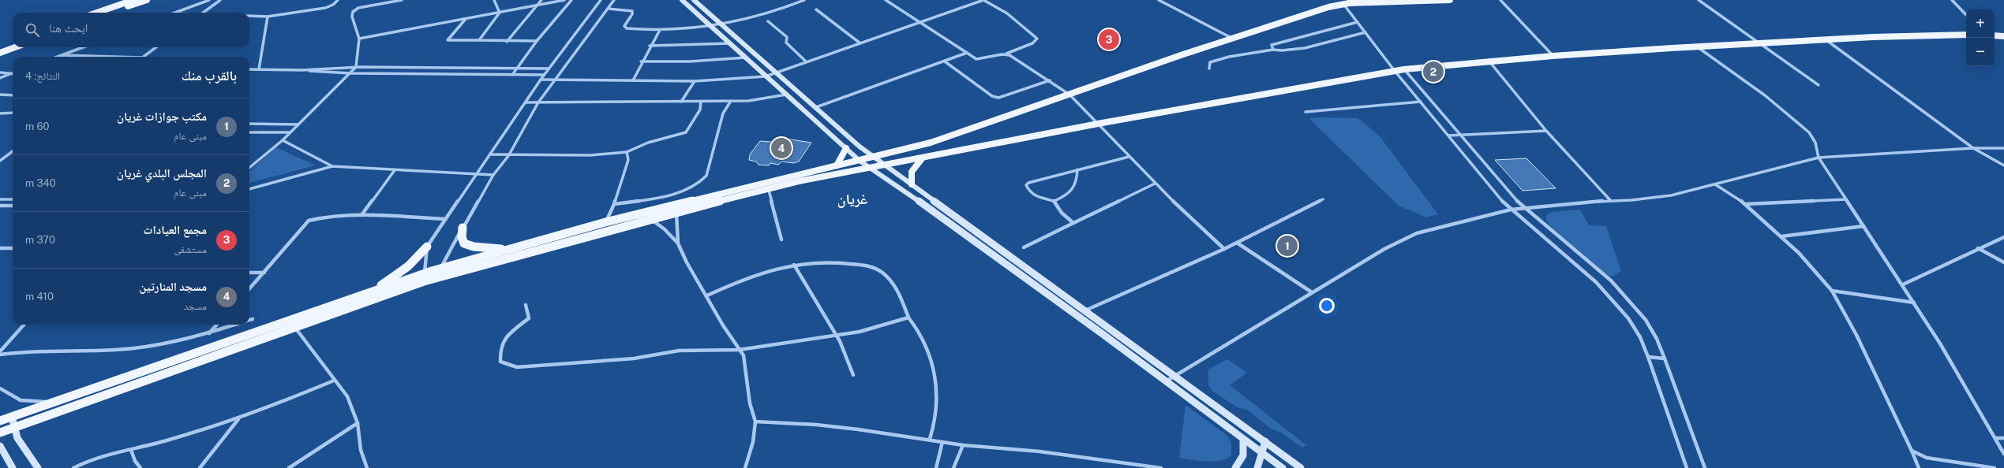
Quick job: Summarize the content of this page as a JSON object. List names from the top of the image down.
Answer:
{
  "districts": ["غريان"],
  "page": {
    "map_buttons": ["+", "−"],
    "search": "ابحث هنا",
    "pins": [
      "3",
      "2",
      "4",
      "1"
    ],
    "heading": ["بالقرب منك", "النتائج: 4"],
    "list": [
      {
        "mark": "1",
        "name": "مكتب جوازات غريان",
        "note": "مبنى عام",
        "value": "60 m"
      },
      {
        "mark": "2",
        "name": "المجلس البلدي غريان",
        "note": "مبنى عام",
        "value": "340 m"
      },
      {
        "mark": "3",
        "name": "مجمع العيادات",
        "note": "مستشفى",
        "value": "370 m"
      },
      {
        "mark": "4",
        "name": "مسجد المنارتين",
        "note": "مسجد",
        "value": "410 m"
      }
    ]
  }
}
